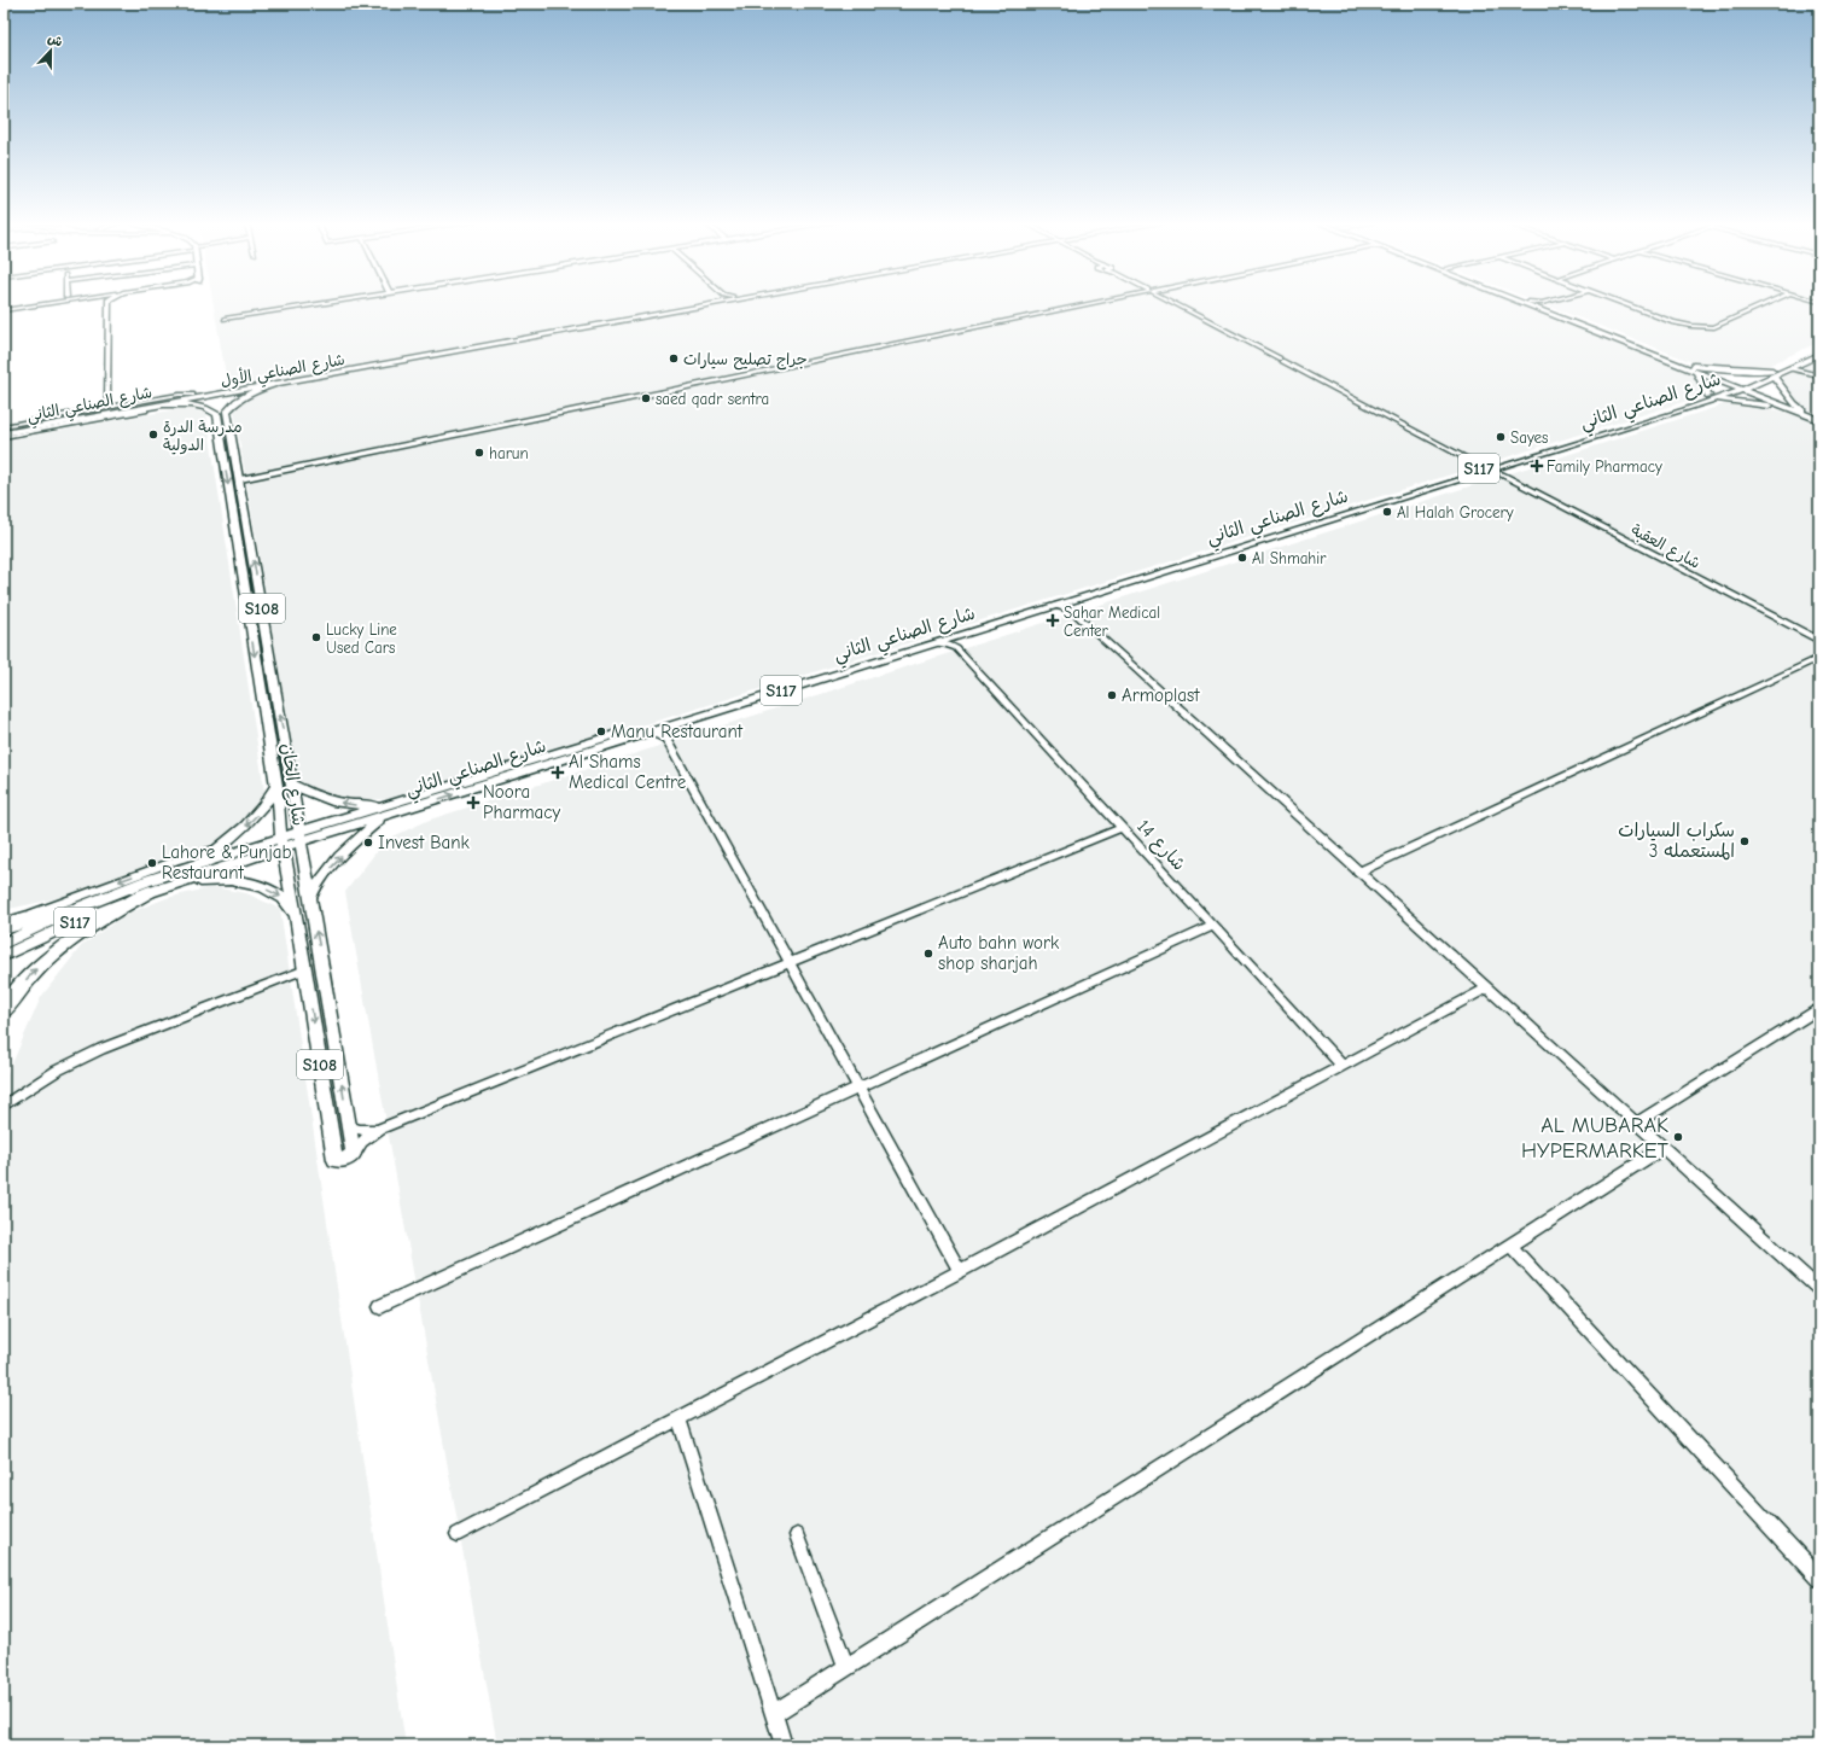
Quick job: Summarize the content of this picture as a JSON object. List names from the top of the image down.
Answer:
{
  "streets": {
    "main road": [
      "شارع الصناعي الأول",
      "شارع الصناعي الثاني",
      "S117",
      "S108",
      "شارع الخان"
    ],
    "street": ["شارع العقبة", "شارع 14"]
  },
  "crossings": [
    ["شارع الصناعي الأول", "شارع الصناعي الثاني"],
    ["شارع الصناعي الثاني", "شارع العقبة"],
    ["شارع الصناعي الثاني", "شارع الخان"],
    ["شارع الصناعي الثاني", "شارع 14"]
  ],
  "places": {
    "other": [
      "جراج تصليح سيارات",
      "saed qadr sentra",
      "مدرسة الدرة الدولية",
      "Sayes",
      "harun",
      "Al Halah Grocery",
      "Al Shmahir",
      "Lucky Line Used Cars",
      "Armoplast",
      "Manu Restaurant",
      "سكراب السيارات المستعمله 3",
      "Invest Bank",
      "Lahore & Punjab Restaurant",
      "Auto bahn work shop sharjah",
      "AL MUBARAK HYPERMARKET"
    ],
    "health": [
      "Family Pharmacy",
      "Sahar Medical Center",
      "Al Shams Medical Centre",
      "Noora Pharmacy"
    ]
  },
  "north": "top"
}
